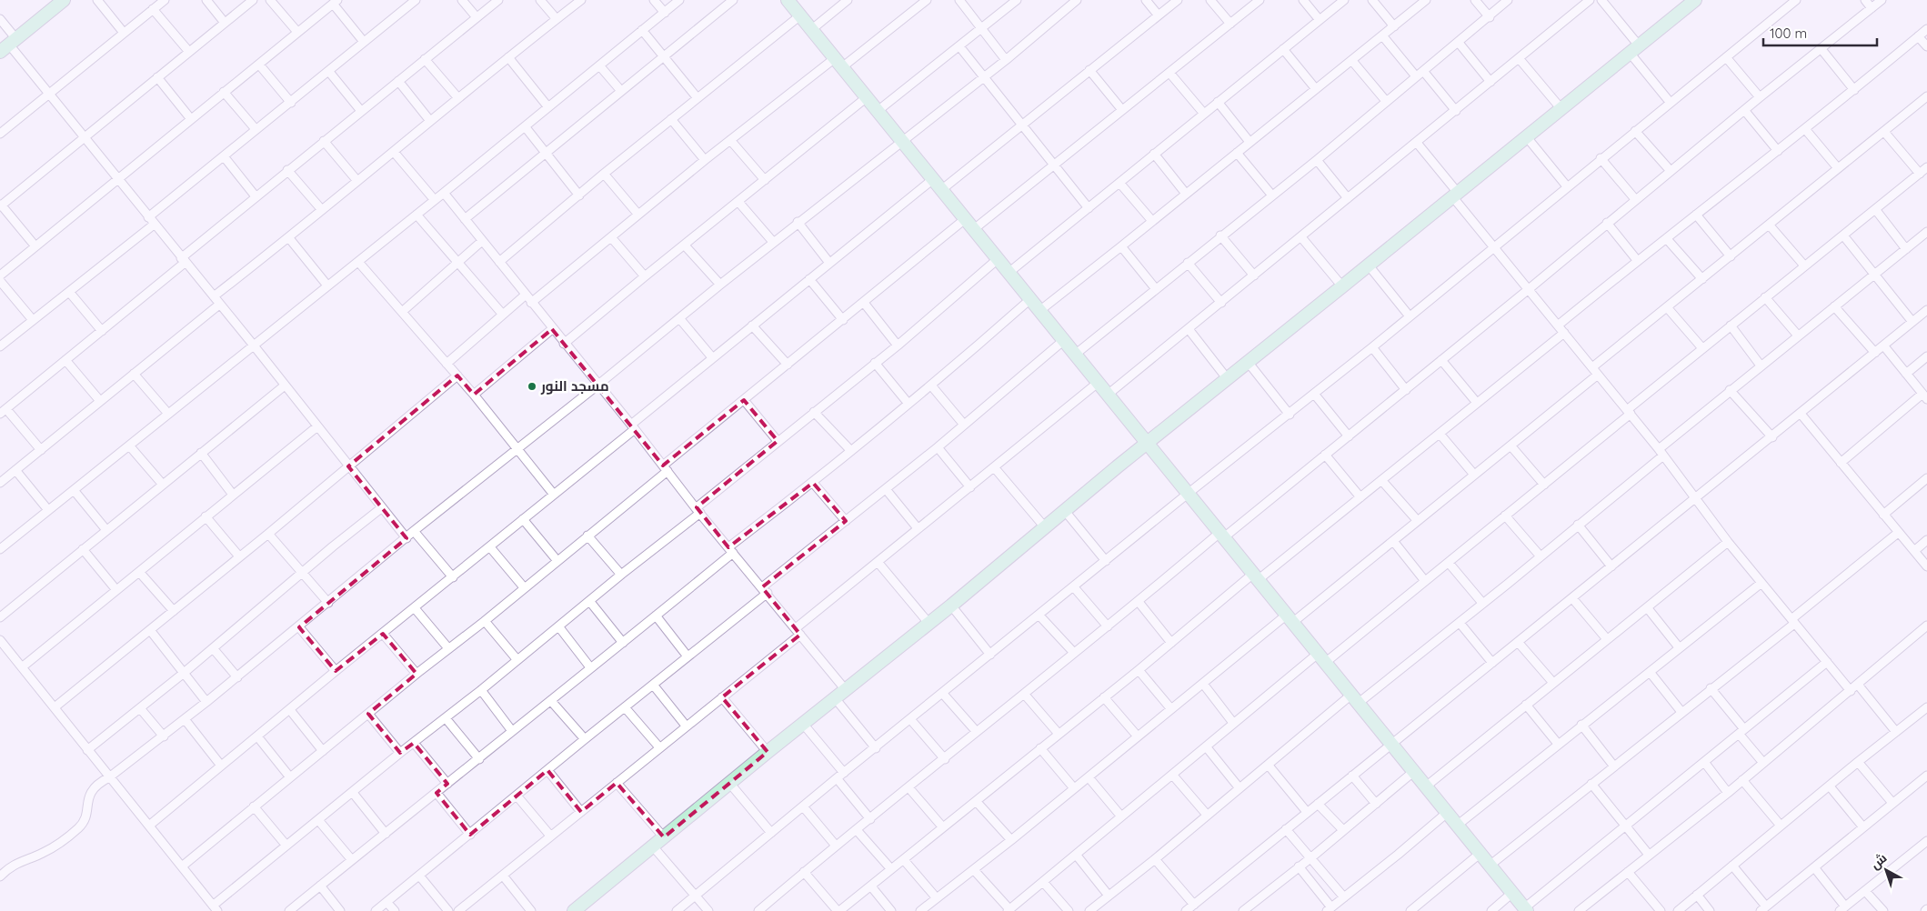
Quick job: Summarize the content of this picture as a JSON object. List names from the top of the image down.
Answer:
{
  "places": ["مسجد النور"],
  "scale_bar": "100 m",
  "north": "top left"
}
